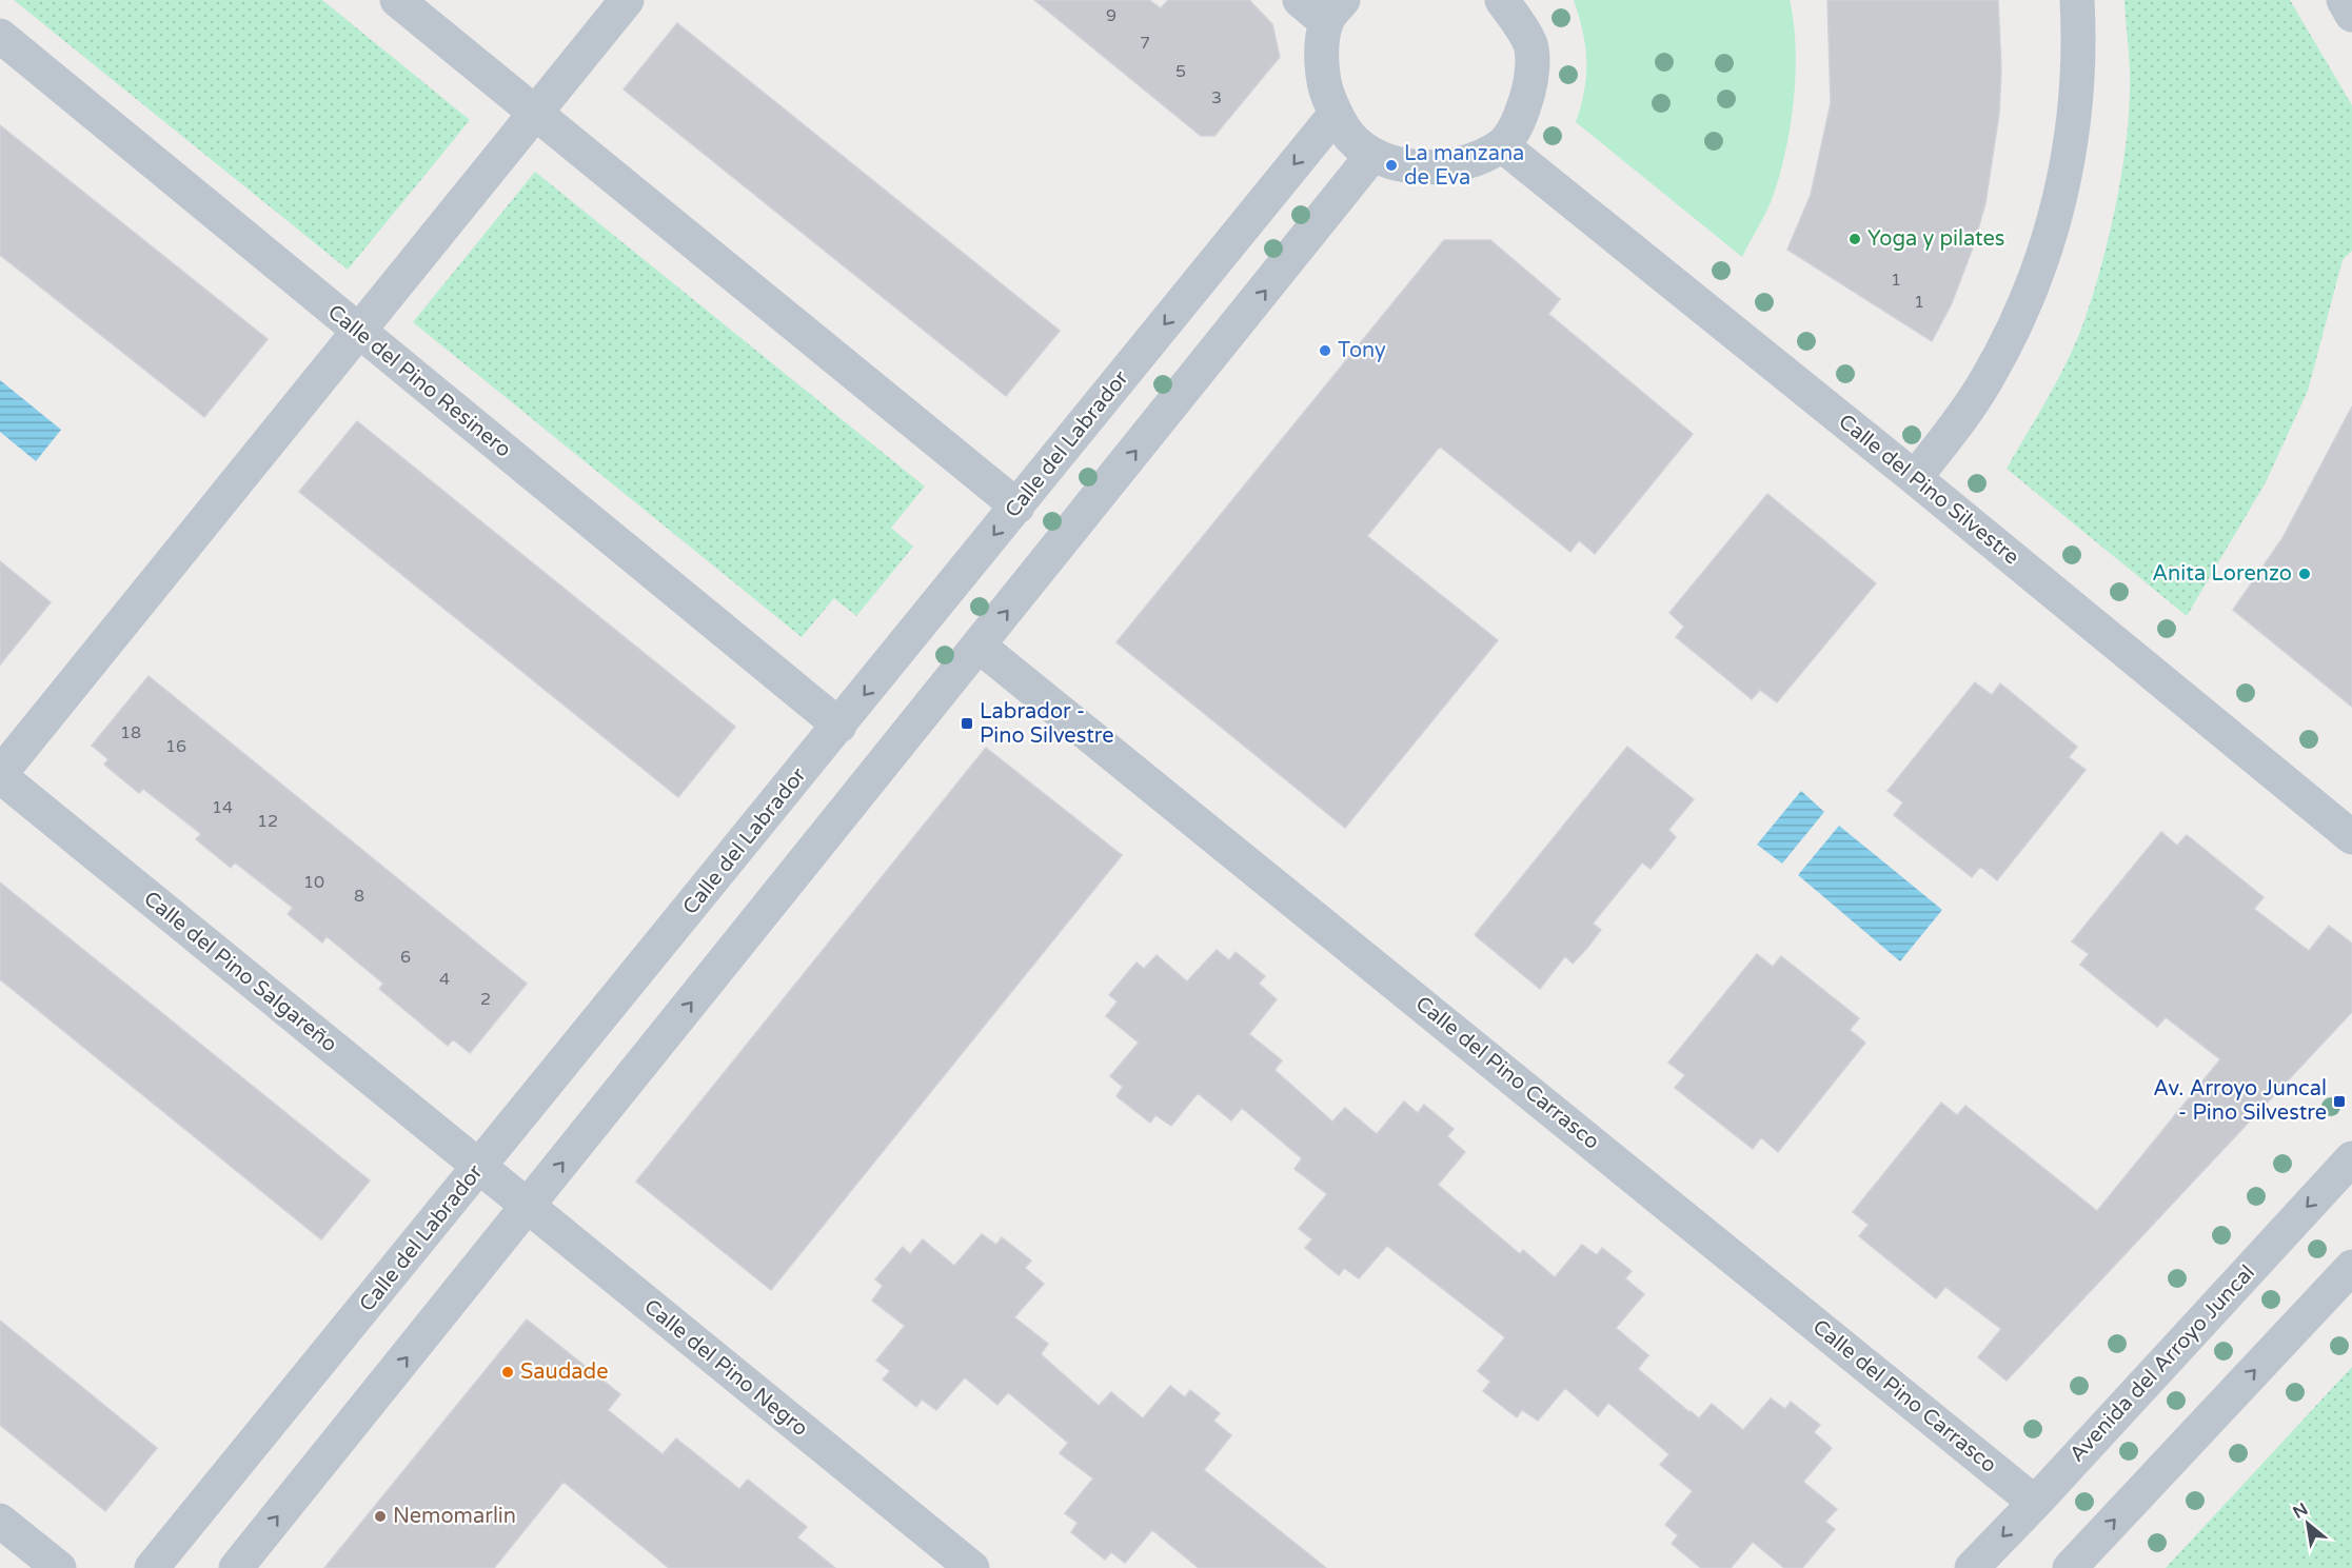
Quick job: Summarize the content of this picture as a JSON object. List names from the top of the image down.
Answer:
{
  "streets": {
    "street": [
      "Calle del Pino Resinero",
      "Calle del Labrador",
      "Calle del Pino Silvestre",
      "Calle del Pino Salgareño",
      "Calle del Pino Carrasco",
      "Avenida del Arroyo Juncal",
      "Calle del Pino Negro"
    ]
  },
  "crossings": [
    ["Calle del Pino Resinero", "Calle del Labrador"],
    ["Calle del Labrador", "Calle del Pino Salgareño"],
    ["Calle del Labrador", "Calle del Pino Negro"],
    ["Calle del Pino Salgareño", "Calle del Pino Negro"],
    ["Calle del Pino Carrasco", "Avenida del Arroyo Juncal"]
  ],
  "places": {
    "other": [
      "La manzana de Eva",
      "Yoga y pilates",
      "Tony",
      "Anita Lorenzo",
      "Saudade",
      "Nemomarlin"
    ],
    "transit": ["Labrador - Pino Silvestre", "Av. Arroyo Juncal - Pino Silvestre"]
  },
  "house_numbers": [
    "9",
    "7",
    "5",
    "3",
    "1",
    "1",
    "18",
    "16",
    "14",
    "12",
    "10",
    "8",
    "6",
    "4",
    "2"
  ],
  "north": "top left"
}
